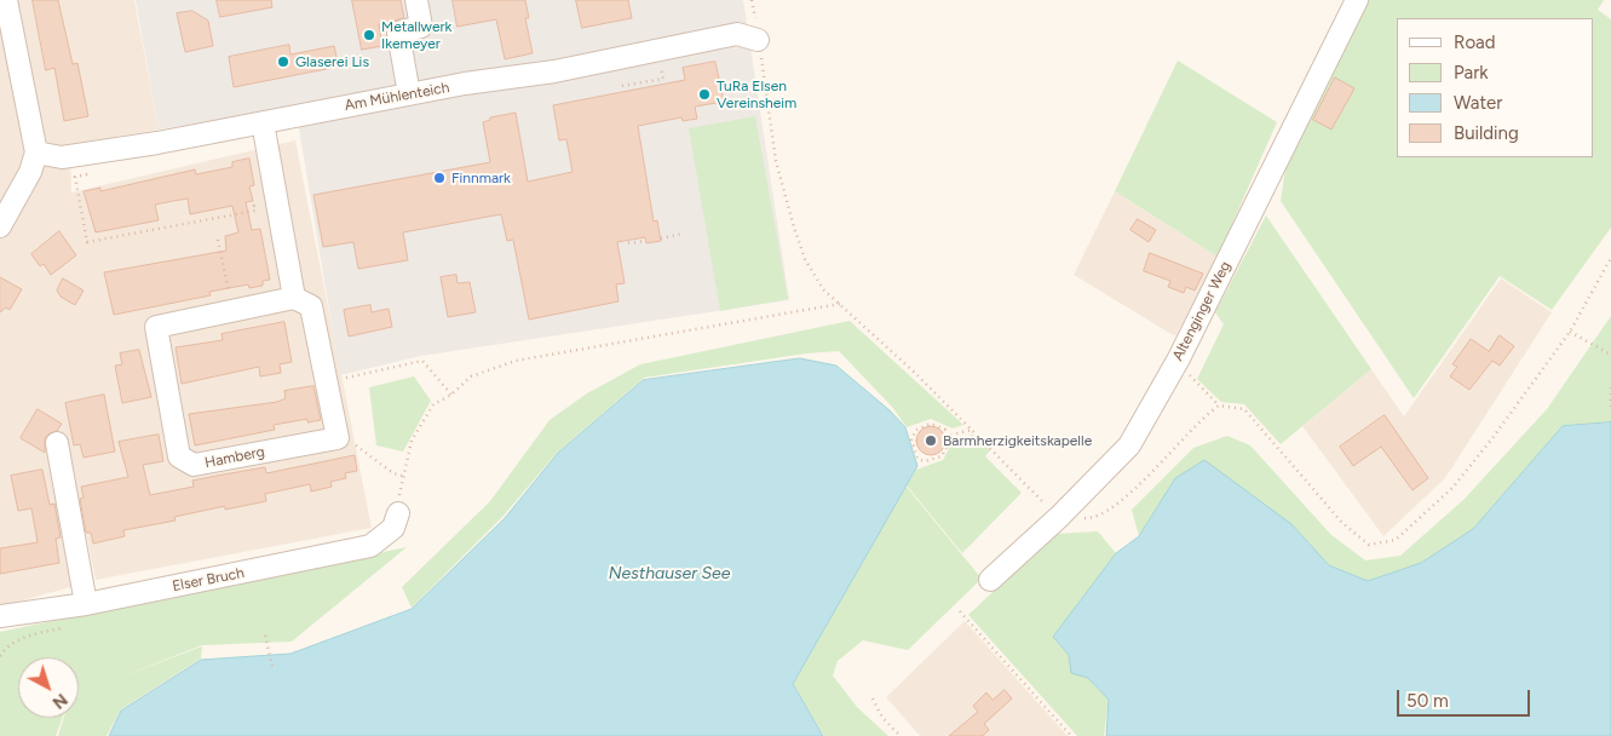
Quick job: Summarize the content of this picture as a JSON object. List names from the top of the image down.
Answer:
{
  "streets": {
    "street": [
      "Am Mühlenteich",
      "Altenginger Weg",
      "Hamberg",
      "Elser Bruch"
    ]
  },
  "water": ["Nesthauser See"],
  "places": [
    "Metallwerk Ikemeyer",
    "Glaserei Lis",
    "TuRa Elsen Vereinsheim",
    "Finnmark",
    "Barmherzigkeitskapelle"
  ],
  "legend": [
    "Road",
    "Park",
    "Water",
    "Building"
  ],
  "scale_bar": "50 m",
  "north": "bottom right"
}
